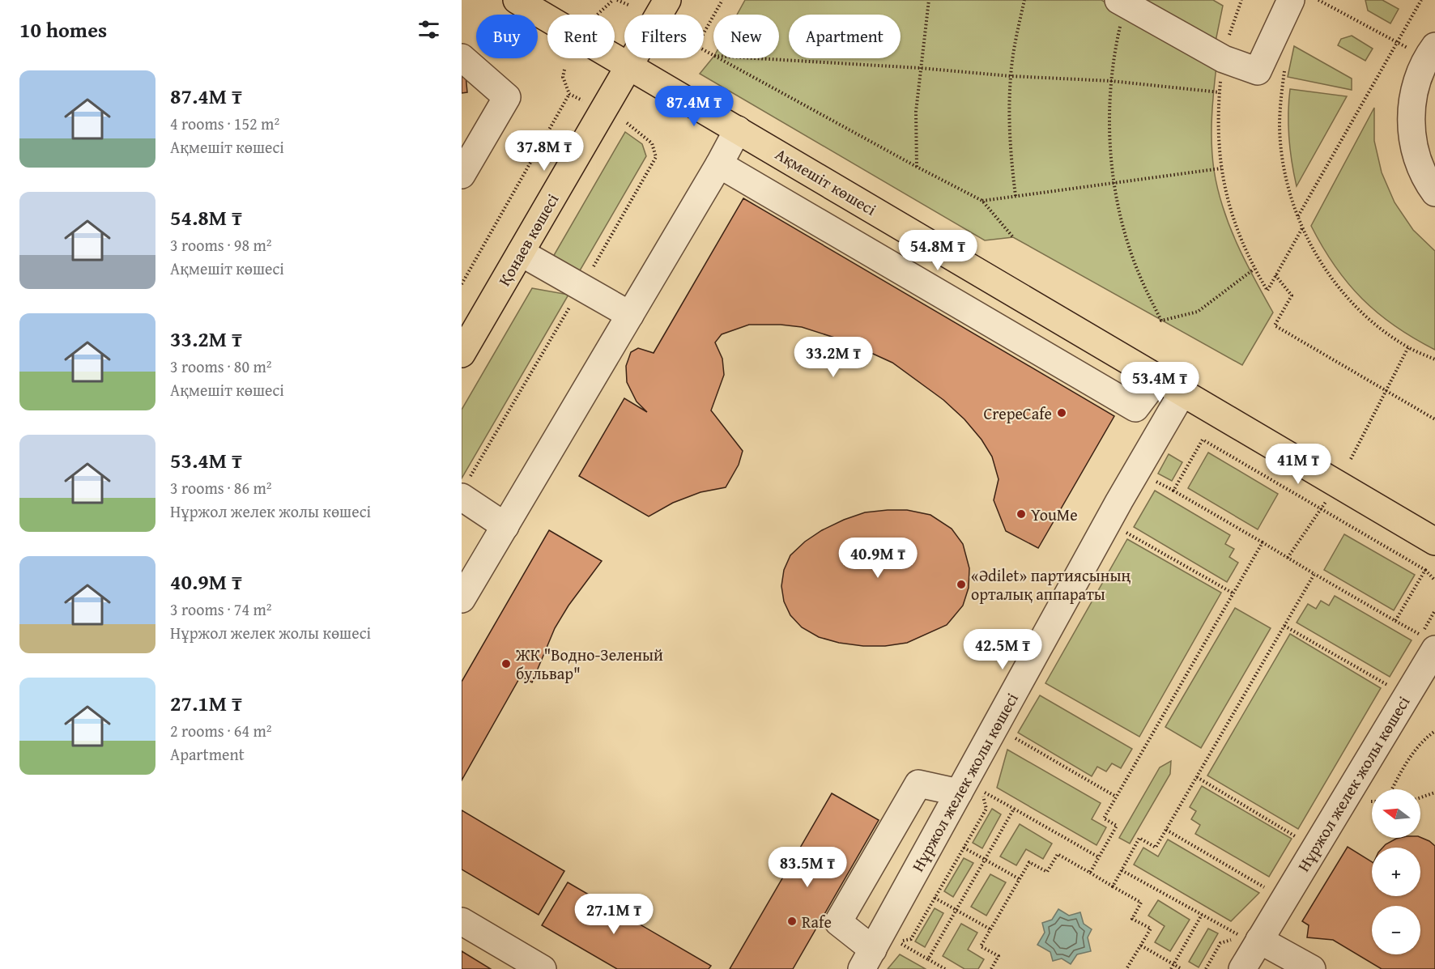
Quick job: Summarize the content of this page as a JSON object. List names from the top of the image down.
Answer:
{
  "streets": {
    "main road": ["Ақмешіт көшесі", "Қонаев көшесі"],
    "street": ["Нұржол желек жолы көшесі"]
  },
  "crossings": [
    ["Ақмешіт көшесі", "Қонаев көшесі"],
    ["Ақмешіт көшесі", "Нұржол желек жолы көшесі"]
  ],
  "places": [
    "CrepeCafe",
    "YouMe",
    "«Әdilet» партиясының орталық аппараты",
    "ЖК \"Водно-Зеленый бульвар\"",
    "Rafe"
  ],
  "north": "left",
  "page": {
    "heading": "10 homes",
    "chip": [
      "Buy",
      "Rent",
      "Filters",
      "New",
      "Apartment"
    ],
    "list": [
      {
        "name": "87.4M ₸",
        "note": "4 rooms · 152 m² · Ақмешіт көшесі"
      },
      {
        "name": "54.8M ₸",
        "note": "3 rooms · 98 m² · Ақмешіт көшесі"
      },
      {
        "name": "33.2M ₸",
        "note": "3 rooms · 80 m² · Ақмешіт көшесі"
      },
      {
        "name": "53.4M ₸",
        "note": "3 rooms · 86 m² · Нұржол желек жолы көшесі"
      },
      {
        "name": "40.9M ₸",
        "note": "3 rooms · 74 m² · Нұржол желек жолы көшесі"
      },
      {
        "name": "27.1M ₸",
        "note": "2 rooms · 64 m² · Apartment"
      }
    ],
    "price": [
      "87.4M ₸",
      "37.8M ₸",
      "54.8M ₸",
      "33.2M ₸",
      "53.4M ₸",
      "41M ₸",
      "40.9M ₸",
      "42.5M ₸",
      "83.5M ₸",
      "27.1M ₸"
    ],
    "map_buttons": ["+", "−"]
  }
}
